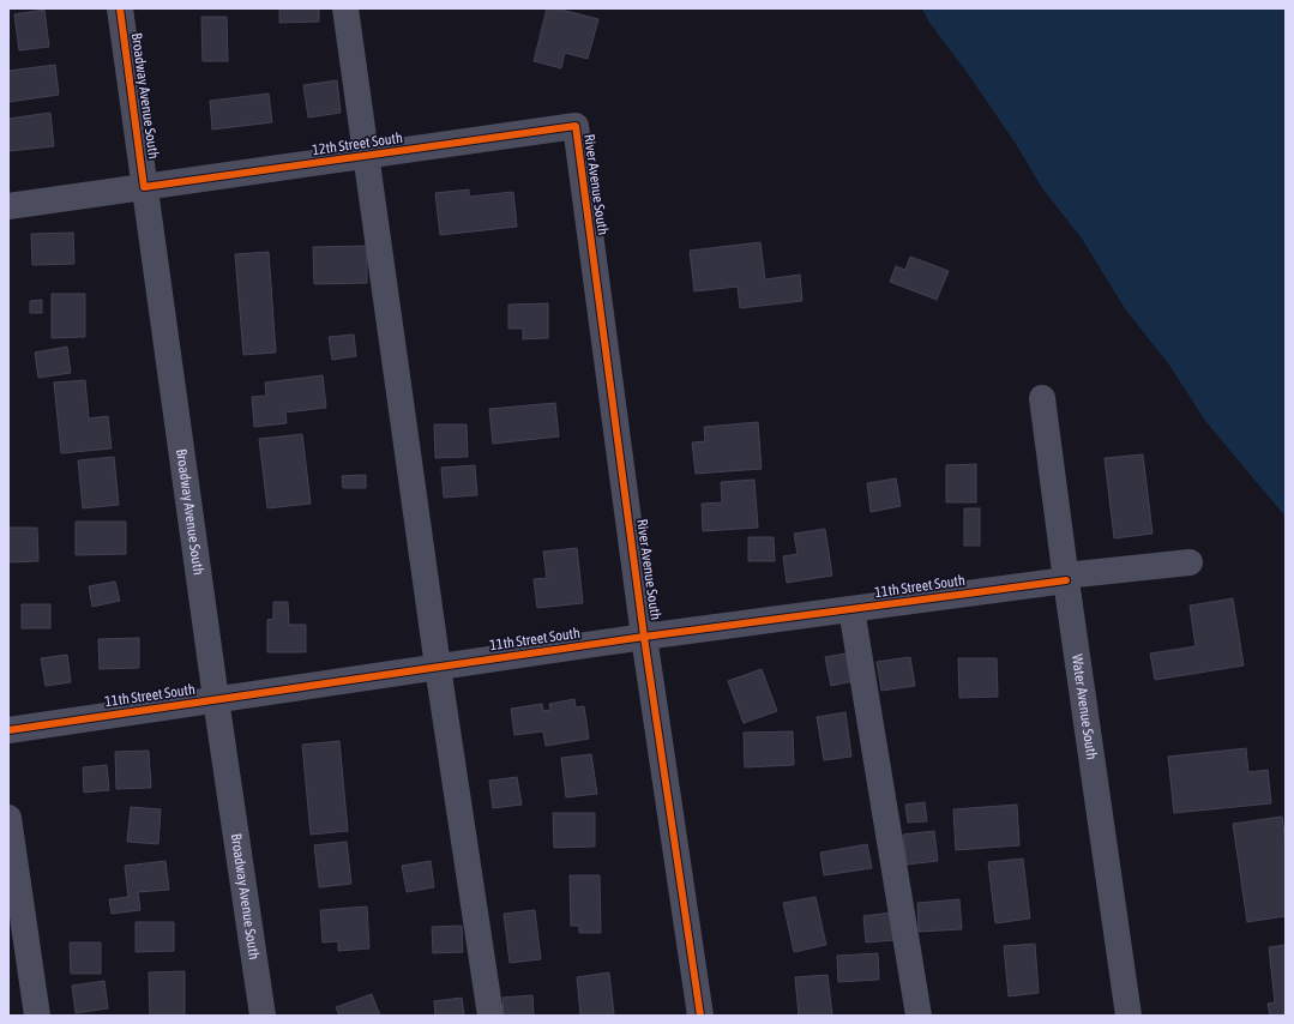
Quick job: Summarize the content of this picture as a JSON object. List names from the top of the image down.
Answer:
{
  "streets": {
    "street": [
      "Broadway Avenue South",
      "12th Street South",
      "River Avenue South",
      "11th Street South",
      "Water Avenue South"
    ]
  },
  "crossings": [
    ["Broadway Avenue South", "12th Street South"],
    ["Broadway Avenue South", "11th Street South"],
    ["12th Street South", "River Avenue South"],
    ["River Avenue South", "11th Street South"],
    ["11th Street South", "Water Avenue South"]
  ]
}
